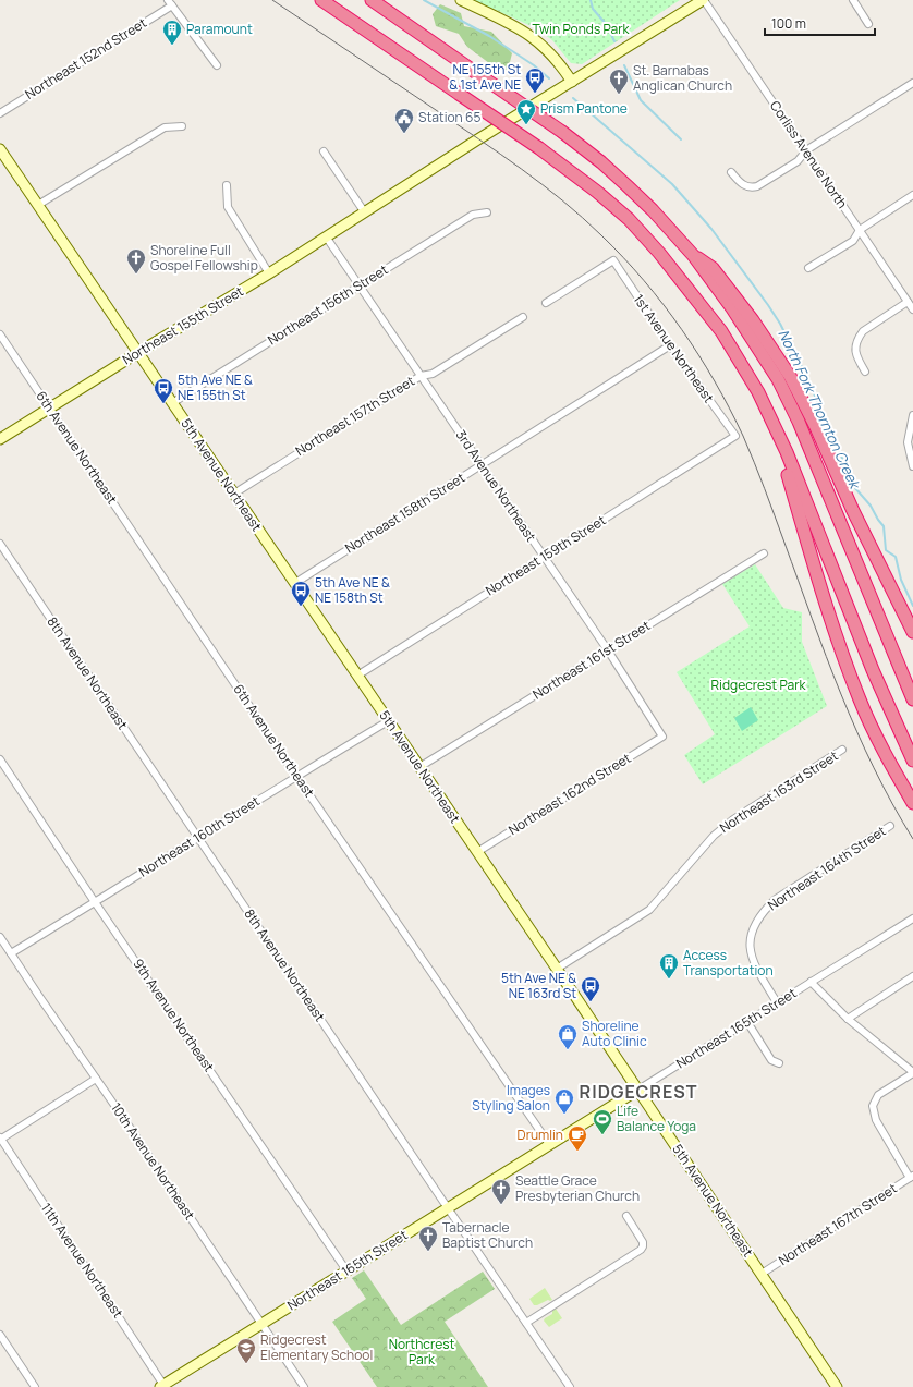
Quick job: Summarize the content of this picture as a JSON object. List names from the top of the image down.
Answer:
{
  "streets": {
    "street": [
      "Northeast 152nd Street",
      "Corliss Avenue North",
      "Northeast 156th Street",
      "Northeast 155th Street",
      "1st Avenue Northeast",
      "Northeast 157th Street",
      "6th Avenue Northeast",
      "5th Avenue Northeast",
      "3rd Avenue Northeast",
      "Northeast 158th Street",
      "Northeast 159th Street",
      "Northeast 161st Street",
      "8th Avenue Northeast",
      "Northeast 163rd Street",
      "Northeast 162nd Street",
      "Northeast 160th Street",
      "Northeast 164th Street",
      "9th Avenue Northeast",
      "Northeast 165th Street",
      "10th Avenue Northeast",
      "Northeast 167th Street",
      "11th Avenue Northeast"
    ]
  },
  "crossings": [
    ["Corliss Avenue North", "Northeast 155th Street"],
    ["Northeast 156th Street", "5th Avenue Northeast"],
    ["Northeast 156th Street", "3rd Avenue Northeast"],
    ["Northeast 155th Street", "6th Avenue Northeast"],
    ["Northeast 155th Street", "5th Avenue Northeast"],
    ["Northeast 155th Street", "3rd Avenue Northeast"],
    ["1st Avenue Northeast", "Northeast 158th Street"],
    ["1st Avenue Northeast", "Northeast 159th Street"],
    ["Northeast 157th Street", "5th Avenue Northeast"],
    ["Northeast 157th Street", "3rd Avenue Northeast"],
    ["6th Avenue Northeast", "Northeast 160th Street"],
    ["6th Avenue Northeast", "Northeast 165th Street"],
    ["5th Avenue Northeast", "Northeast 158th Street"],
    ["5th Avenue Northeast", "Northeast 159th Street"],
    ["5th Avenue Northeast", "Northeast 161st Street"],
    ["5th Avenue Northeast", "Northeast 163rd Street"],
    ["5th Avenue Northeast", "Northeast 162nd Street"],
    ["5th Avenue Northeast", "Northeast 160th Street"],
    ["5th Avenue Northeast", "Northeast 165th Street"],
    ["5th Avenue Northeast", "Northeast 167th Street"],
    ["3rd Avenue Northeast", "Northeast 158th Street"],
    ["3rd Avenue Northeast", "Northeast 159th Street"],
    ["3rd Avenue Northeast", "Northeast 161st Street"],
    ["3rd Avenue Northeast", "Northeast 162nd Street"],
    ["8th Avenue Northeast", "Northeast 160th Street"],
    ["8th Avenue Northeast", "Northeast 165th Street"],
    ["Northeast 160th Street", "9th Avenue Northeast"],
    ["Northeast 160th Street", "10th Avenue Northeast"],
    ["Northeast 164th Street", "Northeast 165th Street"],
    ["9th Avenue Northeast", "Northeast 165th Street"],
    ["Northeast 165th Street", "10th Avenue Northeast"],
    ["Northeast 165th Street", "11th Avenue Northeast"]
  ],
  "districts": ["RIDGECREST"],
  "water": ["North Fork Thornton Creek"],
  "parks": ["Twin Ponds Park", "Ridgecrest Park", "Northcrest Park"],
  "places": {
    "building": ["Paramount", "Access Transportation"],
    "bus stop": [
      "NE 155th St & 1st Ave NE",
      "5th Ave NE & NE 155th St",
      "5th Ave NE & NE 158th St",
      "5th Ave NE & NE 163rd St"
    ],
    "church": [
      "St. Barnabas Anglican Church",
      "Shoreline Full Gospel Fellowship",
      "Seattle Grace Presbyterian Church",
      "Tabernacle Baptist Church"
    ],
    "place": ["Prism Pantone"],
    "public building": ["Station 65"],
    "shop": ["Shoreline Auto Clinic", "Images Styling Salon"],
    "sports": ["Life Balance Yoga"],
    "cafe": ["Drumlin"],
    "school or university": ["Ridgecrest Elementary School"]
  },
  "scale_bar": "100 m"
}
